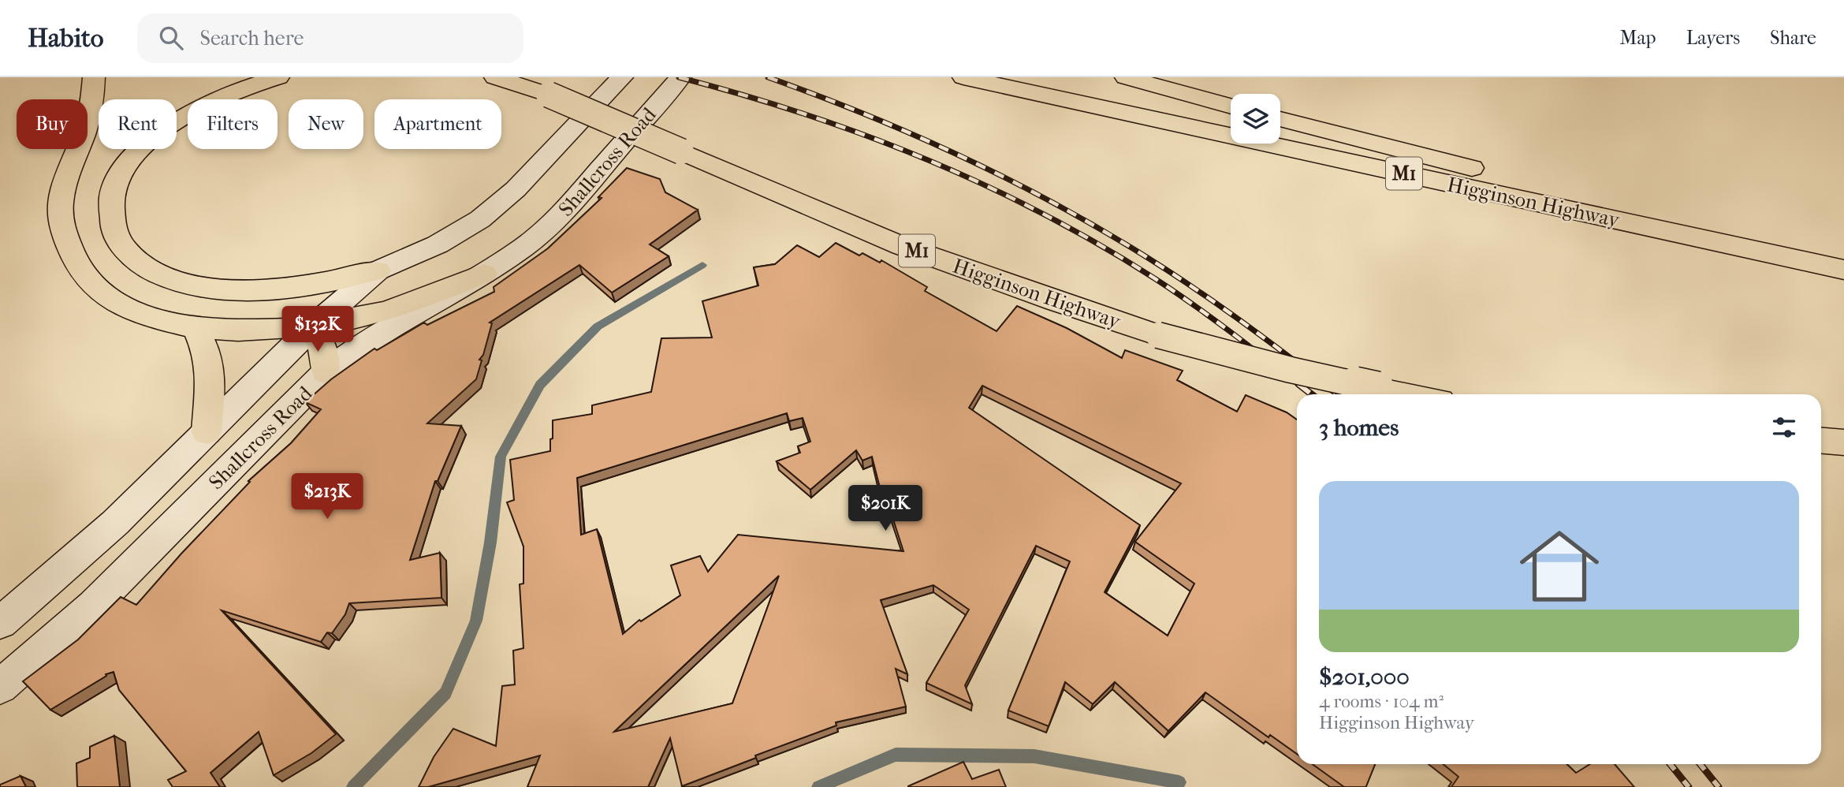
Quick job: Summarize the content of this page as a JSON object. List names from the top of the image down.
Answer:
{
  "streets": {
    "highway": ["M1", "Higginson Highway"],
    "street": ["Shallcross Road"]
  },
  "page": {
    "header": "Habito",
    "search": "Search here",
    "nav": ["Map", "Layers", "Share"],
    "chip": [
      "Buy",
      "Rent",
      "Filters",
      "New",
      "Apartment"
    ],
    "price": ["$132K", "$213K", "$201K"],
    "heading": "3 homes",
    "list": [
      {
        "name": "$201,000",
        "note": "4 rooms · 104 m² · Higginson Highway"
      }
    ]
  }
}
